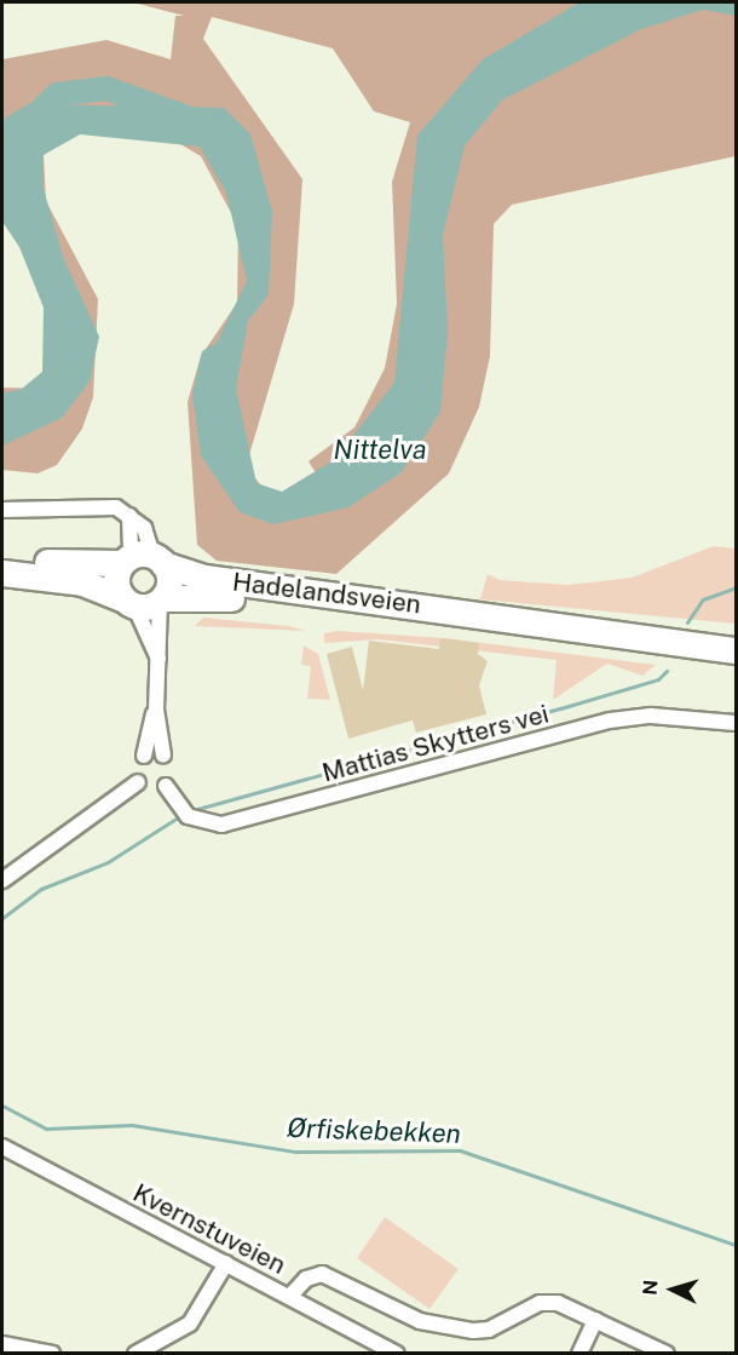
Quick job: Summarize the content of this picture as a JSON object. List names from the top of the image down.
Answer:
{
  "streets": {
    "highway": ["Hadelandsveien"],
    "street": ["Mattias Skytters vei", "Kvernstuveien"]
  },
  "water": ["Nittelva", "Ørfiskebekken"],
  "north": "left"
}
